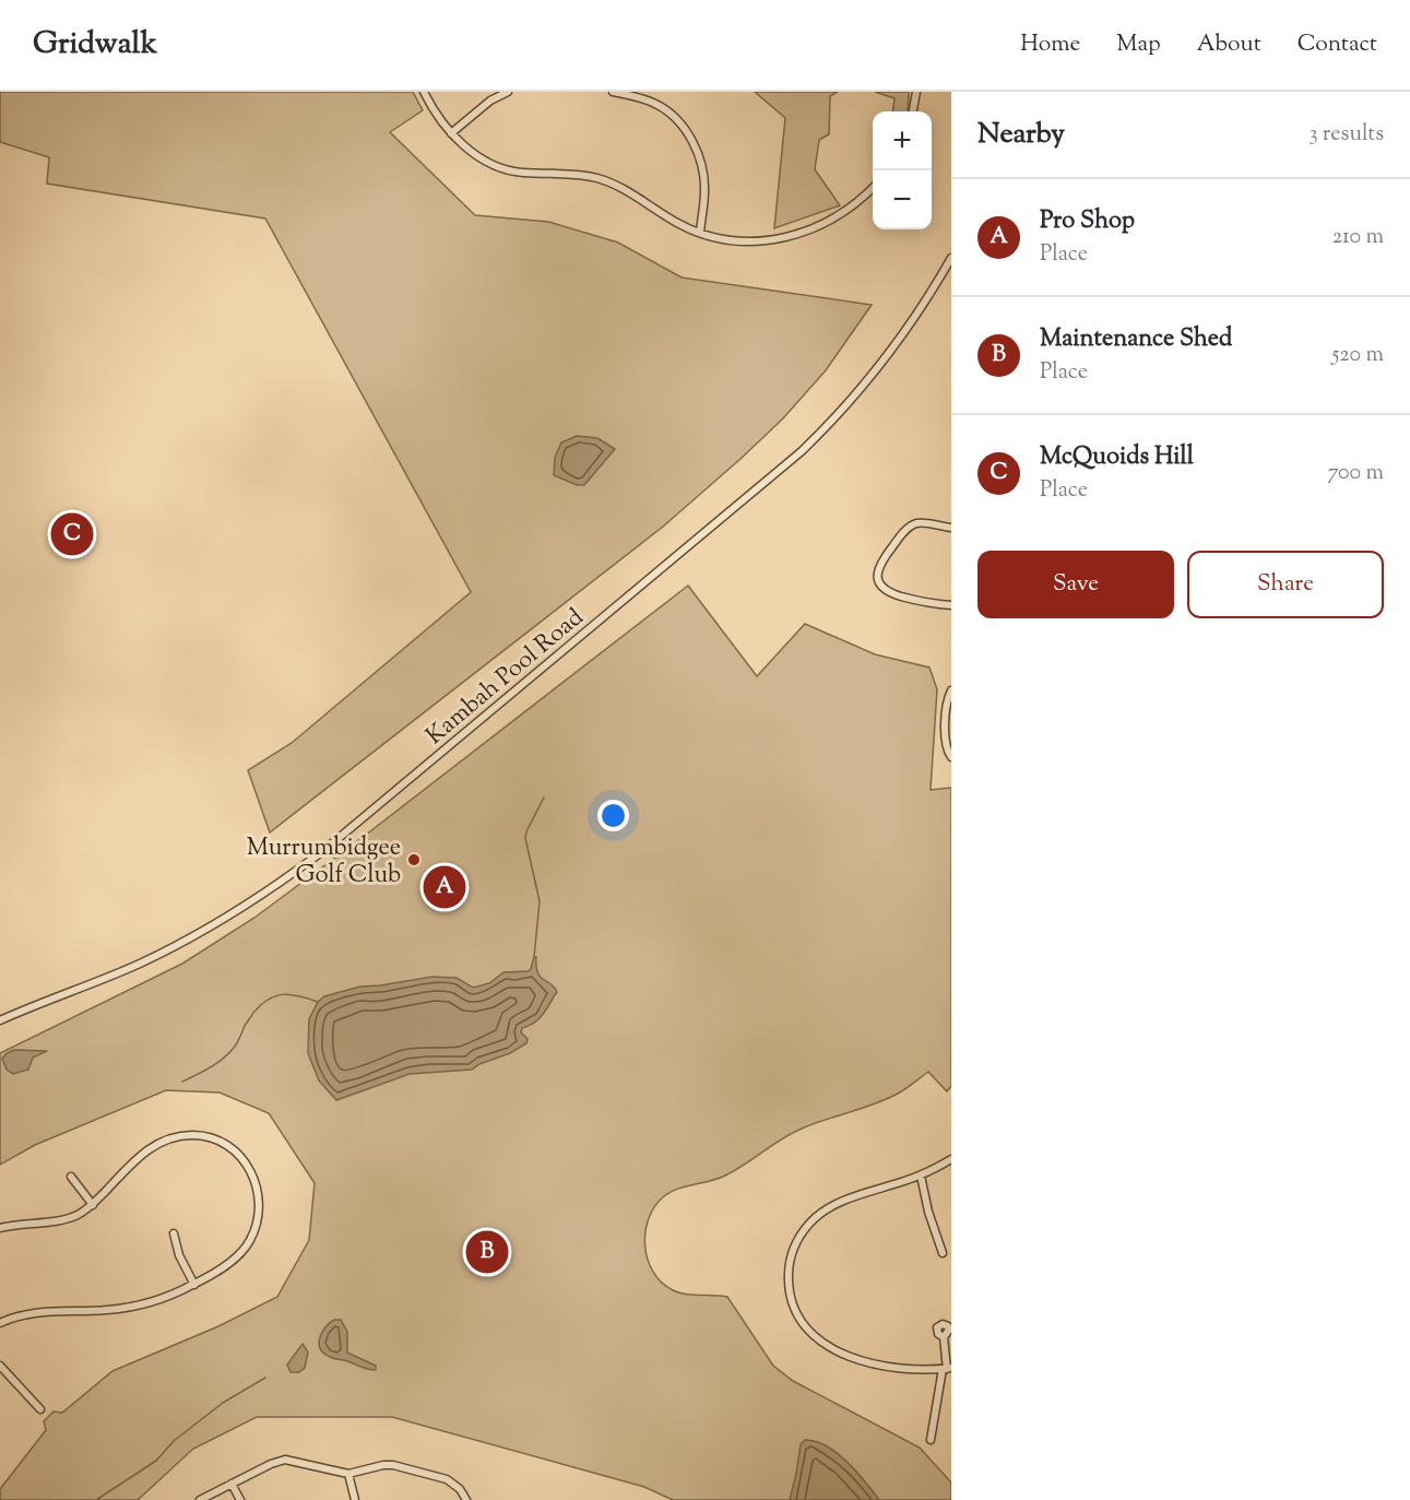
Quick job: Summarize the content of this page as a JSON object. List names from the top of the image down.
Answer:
{
  "streets": {
    "street": ["Kambah Pool Road"]
  },
  "places": ["Murrumbidgee Golf Club"],
  "page": {
    "header": "Gridwalk",
    "nav": [
      "Home",
      "Map",
      "About",
      "Contact"
    ],
    "heading": ["Nearby", "3 results"],
    "map_buttons": ["+", "−"],
    "list": [
      {
        "mark": "A",
        "name": "Pro Shop",
        "note": "Place",
        "value": "210 m"
      },
      {
        "mark": "B",
        "name": "Maintenance Shed",
        "note": "Place",
        "value": "520 m"
      },
      {
        "mark": "C",
        "name": "McQuoids Hill",
        "note": "Place",
        "value": "700 m"
      }
    ],
    "pins": ["C", "A", "B"],
    "buttons": ["Save", "Share"]
  }
}
